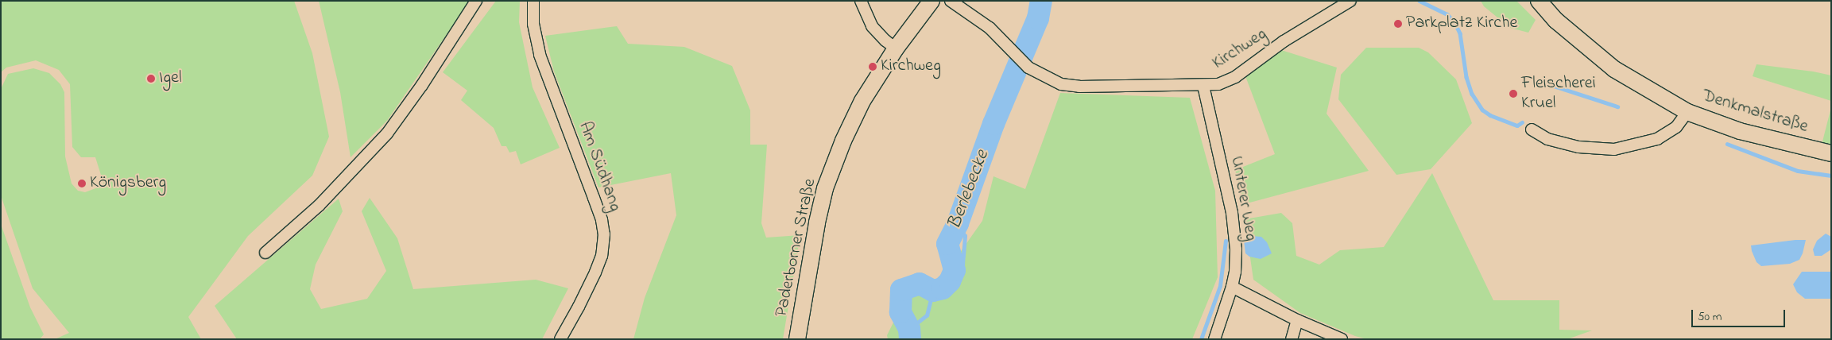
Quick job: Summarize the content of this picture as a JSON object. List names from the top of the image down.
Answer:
{
  "streets": {
    "main road": ["Denkmalstraße", "Paderborner Straße"],
    "street": ["Kirchweg", "Am Südhang", "Unterer Weg"]
  },
  "crossings": [
    ["Kirchweg", "Unterer Weg"]
  ],
  "water": ["Berlebecke"],
  "places": [
    "Parkplatz Kirche",
    "Kirchweg",
    "Igel",
    "Fleischerei Kruel",
    "Königsberg"
  ],
  "scale_bar": "50 m"
}
